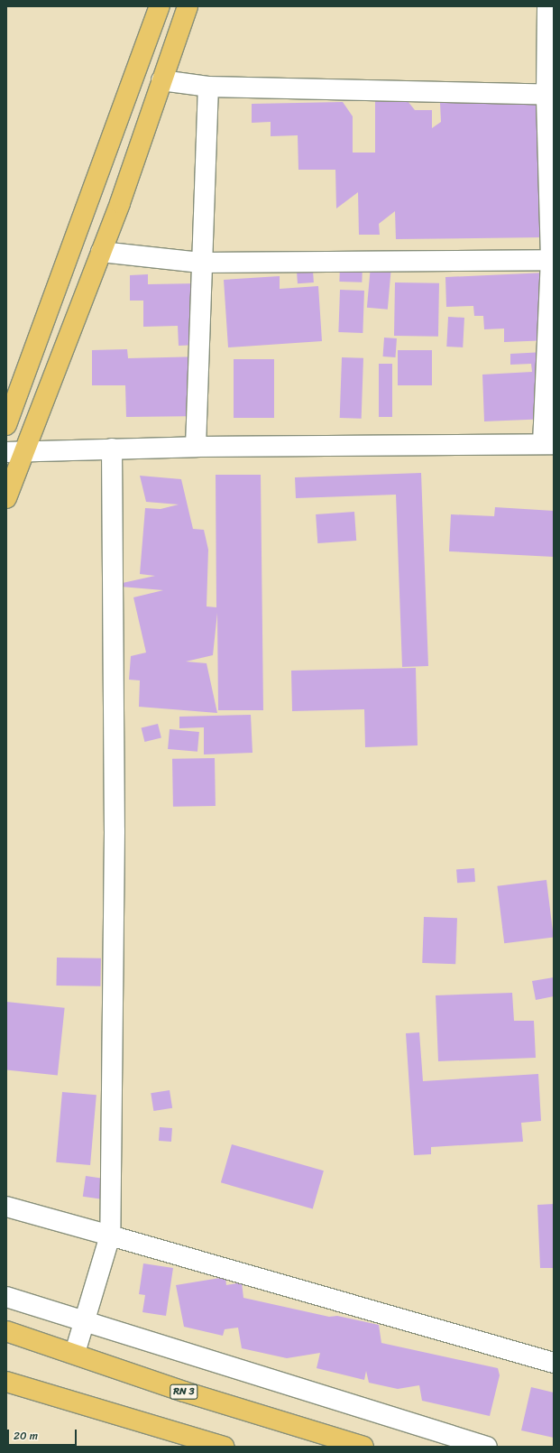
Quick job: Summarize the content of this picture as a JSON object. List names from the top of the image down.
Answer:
{
  "streets": {
    "main road": ["RN 3"]
  },
  "scale_bar": "20 m"
}
